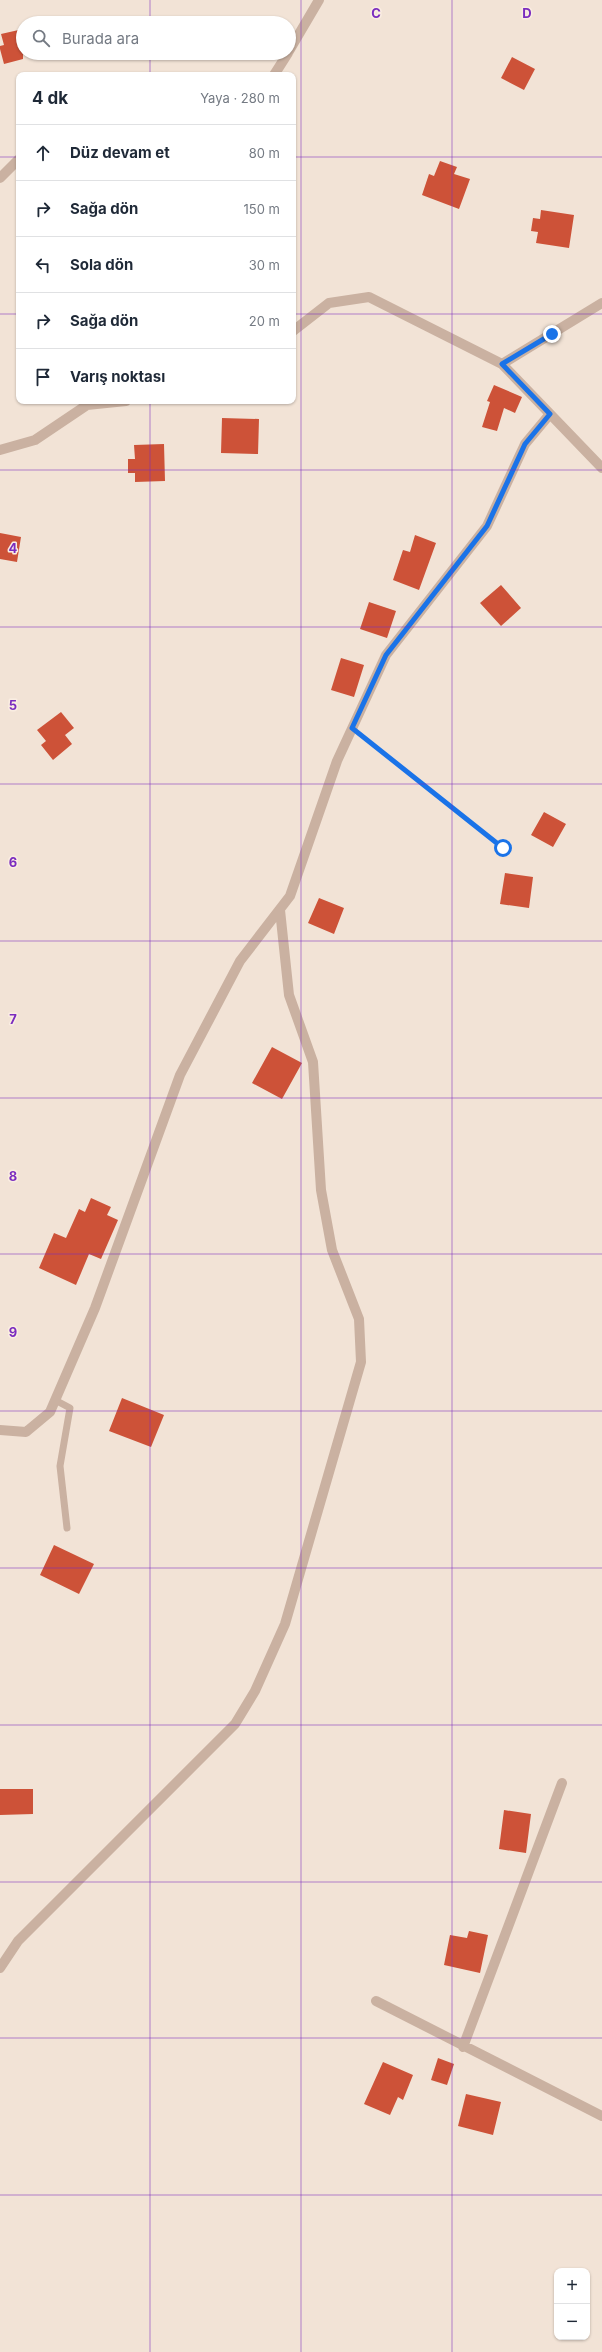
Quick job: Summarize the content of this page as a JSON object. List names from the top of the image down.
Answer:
{
  "page": {
    "search": "Burada ara",
    "heading": ["4 dk", "Yaya · 280 m"],
    "list": [
      ["Düz devam et", "80 m"],
      ["Sağa dön", "150 m"],
      ["Sola dön", "30 m"],
      ["Sağa dön", "20 m"],
      "Varış noktası"
    ],
    "map_buttons": ["+", "−"]
  },
  "grid": {
    "columns": ["C", "D"],
    "rows": [
      "4",
      "5",
      "6",
      "7",
      "8",
      "9"
    ]
  }
}
